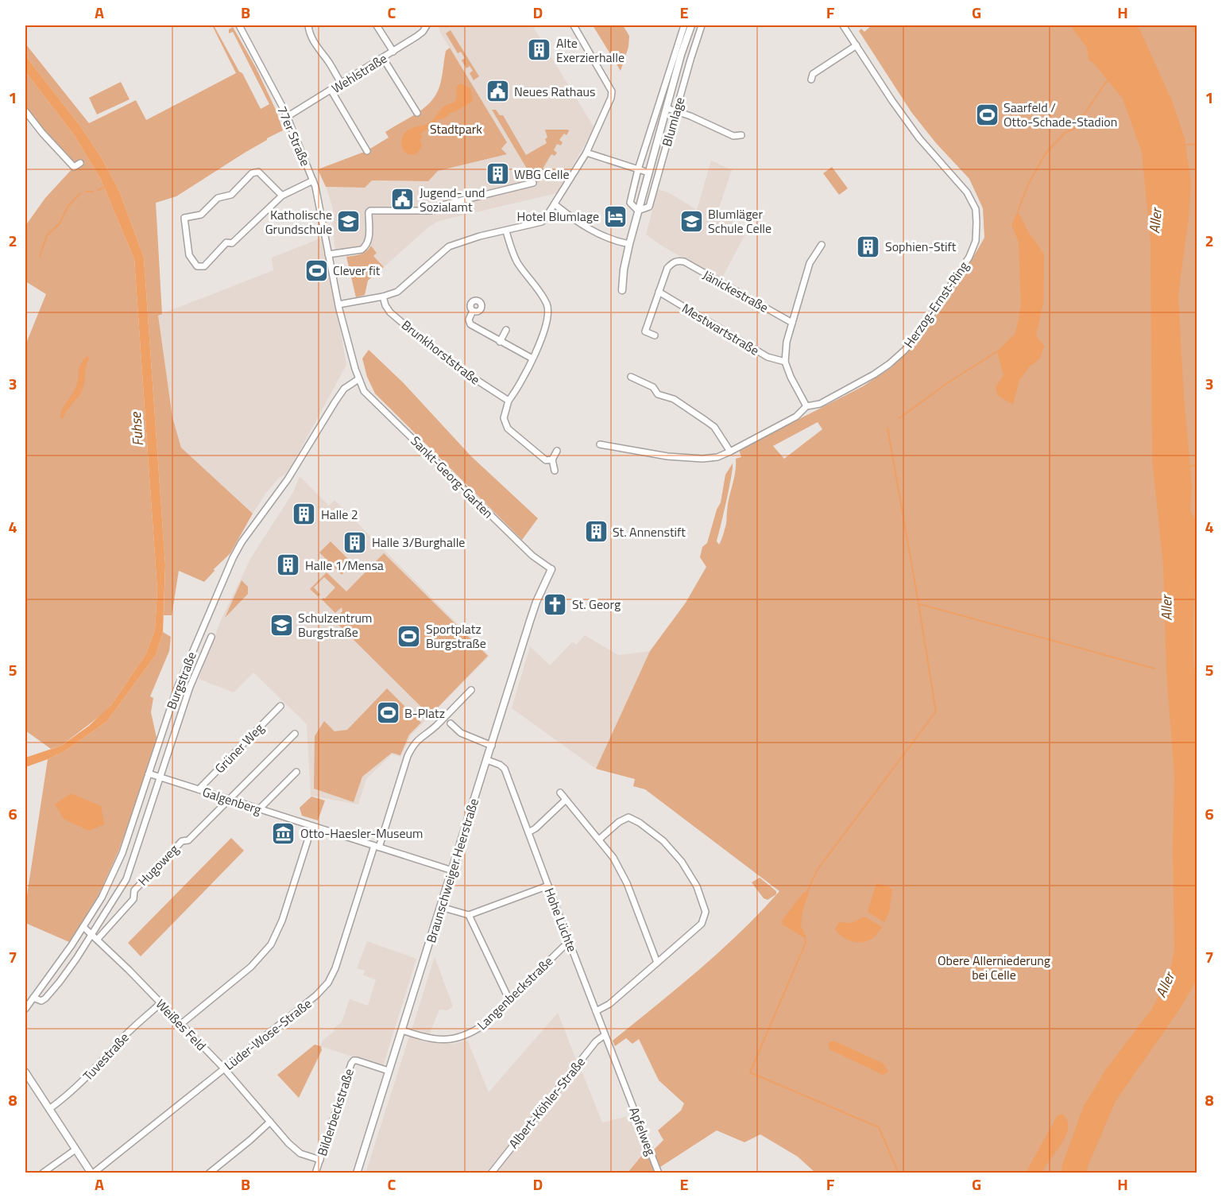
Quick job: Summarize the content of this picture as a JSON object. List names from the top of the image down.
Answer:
{
  "streets": {
    "main road": ["Blumlage", "Braunschweiger Heerstraße"],
    "street": [
      "Wehlstraße",
      "77er Straße",
      "Jänickestraße",
      "Herzog-Ernst-Ring",
      "Mestwartstraße",
      "Brunkhorststraße",
      "Sankt-Georg-Garten",
      "Burgstraße",
      "Grüner Weg",
      "Galgenberg",
      "Hugoweg",
      "Hohe Lüchte",
      "Langenbeckstraße",
      "Weißes Feld",
      "Lüder-Wose-Straße",
      "Tuvestraße",
      "Albert-Köhler-Straße",
      "Bilderbeckstraße",
      "Apfelweg"
    ]
  },
  "crossings": [
    ["Wehlstraße", "77er Straße"],
    ["77er Straße", "Sankt-Georg-Garten"],
    ["77er Straße", "Burgstraße"],
    ["Jänickestraße", "Mestwartstraße"],
    ["Sankt-Georg-Garten", "Burgstraße"],
    ["Sankt-Georg-Garten", "Braunschweiger Heerstraße"],
    ["Burgstraße", "Galgenberg"],
    ["Burgstraße", "Weißes Feld"],
    ["Grüner Weg", "Galgenberg"],
    ["Galgenberg", "Hugoweg"],
    ["Galgenberg", "Braunschweiger Heerstraße"],
    ["Galgenberg", "Lüder-Wose-Straße"],
    ["Hugoweg", "Weißes Feld"],
    ["Braunschweiger Heerstraße", "Hohe Lüchte"],
    ["Braunschweiger Heerstraße", "Langenbeckstraße"],
    ["Braunschweiger Heerstraße", "Bilderbeckstraße"],
    ["Hohe Lüchte", "Langenbeckstraße"],
    ["Hohe Lüchte", "Albert-Köhler-Straße"],
    ["Hohe Lüchte", "Apfelweg"],
    ["Weißes Feld", "Lüder-Wose-Straße"],
    ["Weißes Feld", "Tuvestraße"],
    ["Weißes Feld", "Bilderbeckstraße"]
  ],
  "water": ["Aller", "Fuhse"],
  "parks": ["Stadtpark", "Obere Allerniederung bei Celle"],
  "places": {
    "building": [
      "Alte Exerzierhalle",
      "WBG Celle",
      "Sophien-Stift",
      "Halle 2",
      "St. Annenstift",
      "Halle 3/Burghalle",
      "Halle 1/Mensa"
    ],
    "public building": ["Neues Rathaus", "Jugend- und Sozialamt"],
    "sports": [
      "Saarfeld / Otto-Schade-Stadion",
      "Clever fit",
      "Sportplatz Burgstraße",
      "B-Platz"
    ],
    "hotel": ["Hotel Blumlage"],
    "school or university": ["Blumläger Schule Celle", "Katholische Grundschule", "Schulzentrum Burgstraße"],
    "church": ["St. Georg"],
    "museum": ["Otto-Haesler-Museum"]
  },
  "grid": {
    "columns": [
      "A",
      "B",
      "C",
      "D",
      "E",
      "F",
      "G",
      "H"
    ],
    "rows": [
      "1",
      "2",
      "3",
      "4",
      "5",
      "6",
      "7",
      "8"
    ]
  }
}
